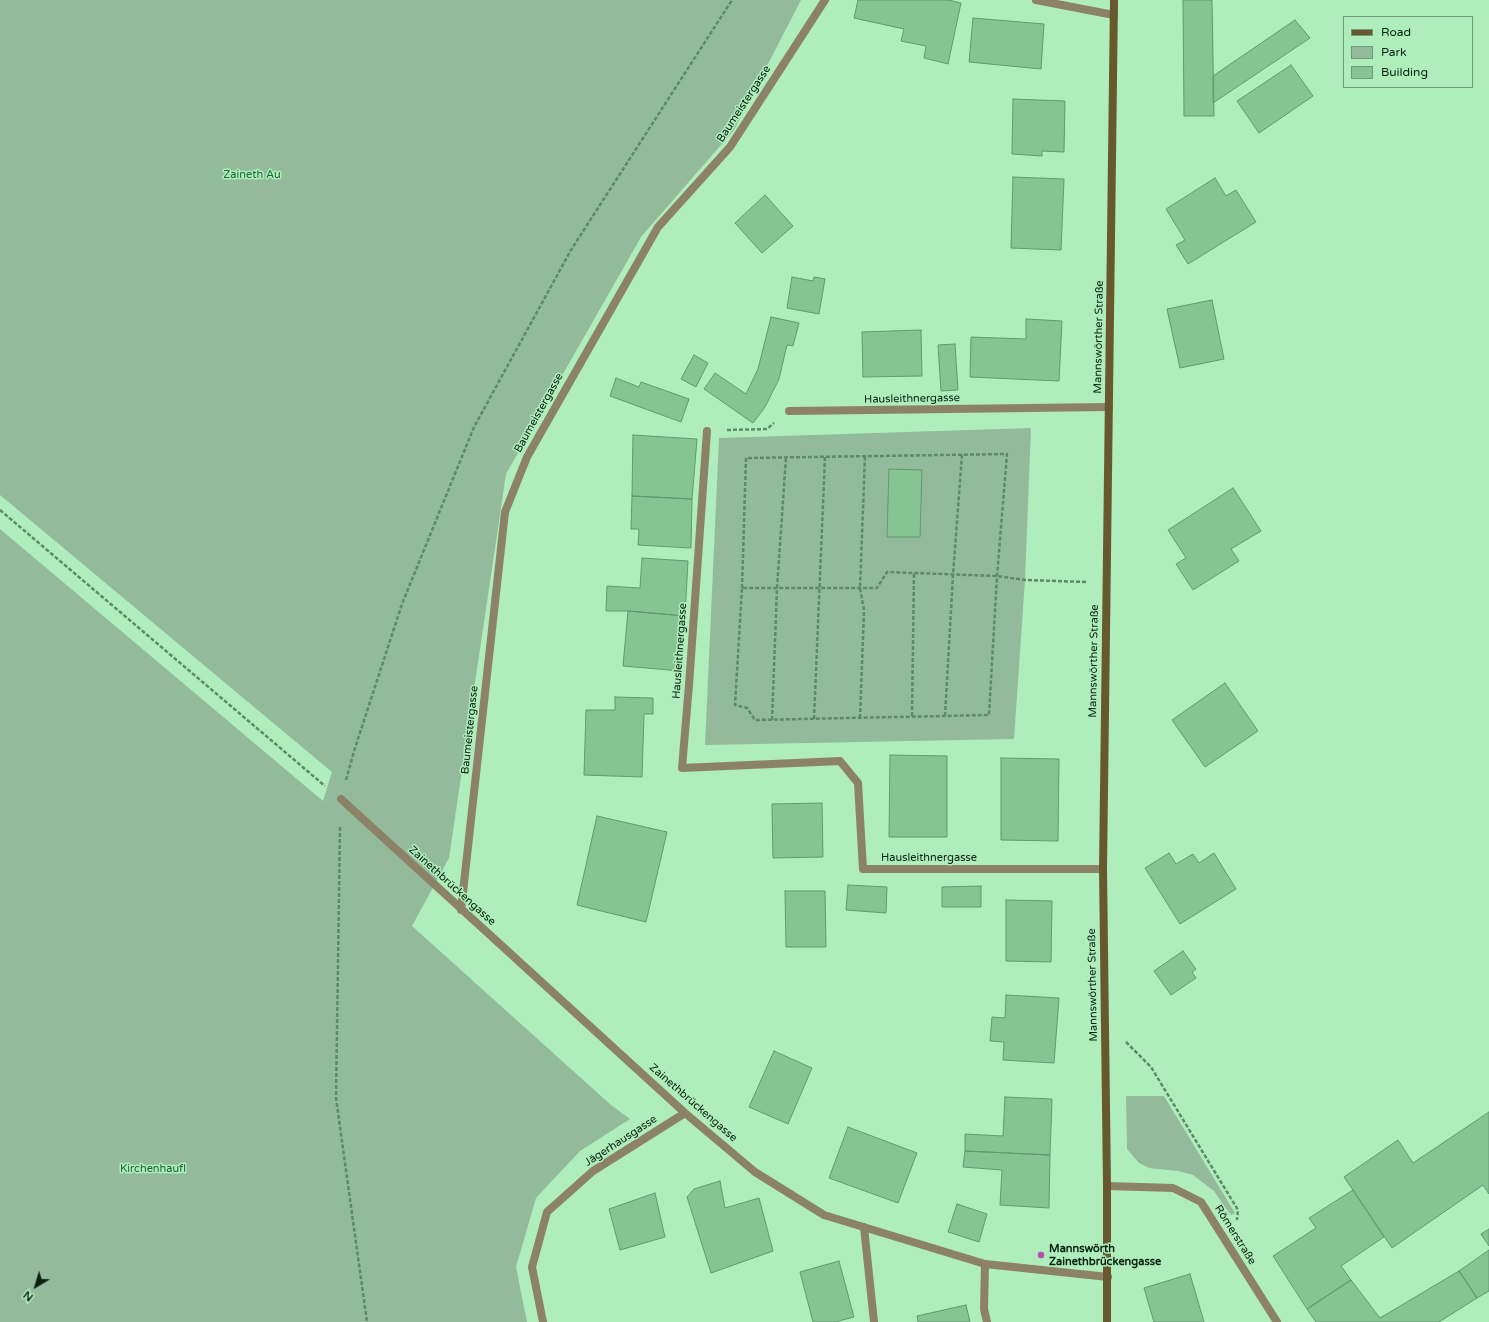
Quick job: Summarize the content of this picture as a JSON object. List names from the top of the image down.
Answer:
{
  "streets": {
    "main road": ["Mannswörther Straße"],
    "street": [
      "Baumeistergasse",
      "Hausleithnergasse",
      "Zainethbrückengasse",
      "Jägerhausgasse",
      "Römerstraße"
    ]
  },
  "crossings": [
    ["Baumeistergasse", "Zainethbrückengasse"],
    ["Mannswörther Straße", "Hausleithnergasse"],
    ["Mannswörther Straße", "Zainethbrückengasse"],
    ["Mannswörther Straße", "Römerstraße"],
    ["Zainethbrückengasse", "Jägerhausgasse"]
  ],
  "parks": ["Zaineth Au", "Kirchenhaufl"],
  "places": ["Mannswörth Zainethbrückengasse"],
  "legend": ["Road", "Park", "Building"],
  "north": "bottom left"
}
